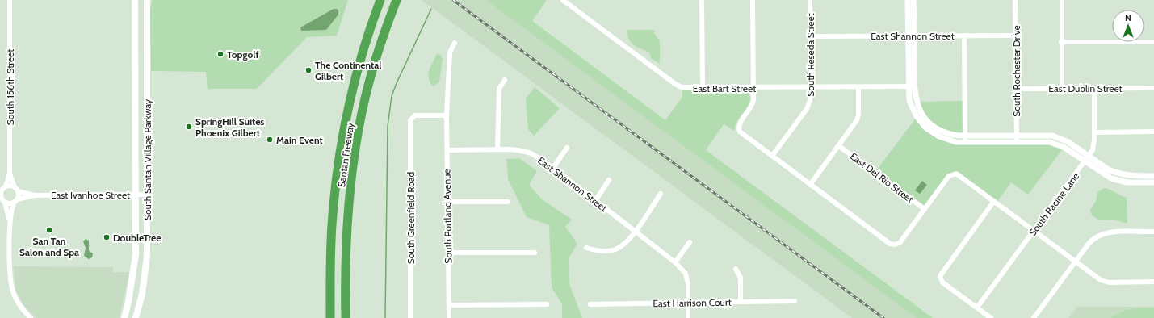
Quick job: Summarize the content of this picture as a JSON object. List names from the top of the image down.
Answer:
{
  "streets": {
    "highway": ["Santan Freeway"],
    "main road": ["South Santan Village Parkway"],
    "street": [
      "East Shannon Street",
      "South Reseda Street",
      "South Rochester Drive",
      "South 156th Street",
      "East Bart Street",
      "East Dublin Street",
      "East Del Rio Street",
      "East Ivanhoe Street",
      "South Racine Lane",
      "South Portland Avenue",
      "South Greenfield Road",
      "East Harrison Court"
    ]
  },
  "crossings": [
    ["East Shannon Street", "South Reseda Street"],
    ["East Shannon Street", "South Rochester Drive"],
    ["East Shannon Street", "South Portland Avenue"],
    ["East Shannon Street", "East Harrison Court"],
    ["South Reseda Street", "East Bart Street"],
    ["South Rochester Drive", "East Dublin Street"],
    ["South 156th Street", "East Ivanhoe Street"],
    ["East Dublin Street", "South Racine Lane"],
    ["South Santan Village Parkway", "East Ivanhoe Street"],
    ["South Portland Avenue", "South Greenfield Road"]
  ],
  "places": [
    "Topgolf",
    "The Continental Gilbert",
    "SpringHill Suites Phoenix Gilbert",
    "Main Event",
    "San Tan Salon and Spa",
    "DoubleTree"
  ],
  "north": "top"
}
